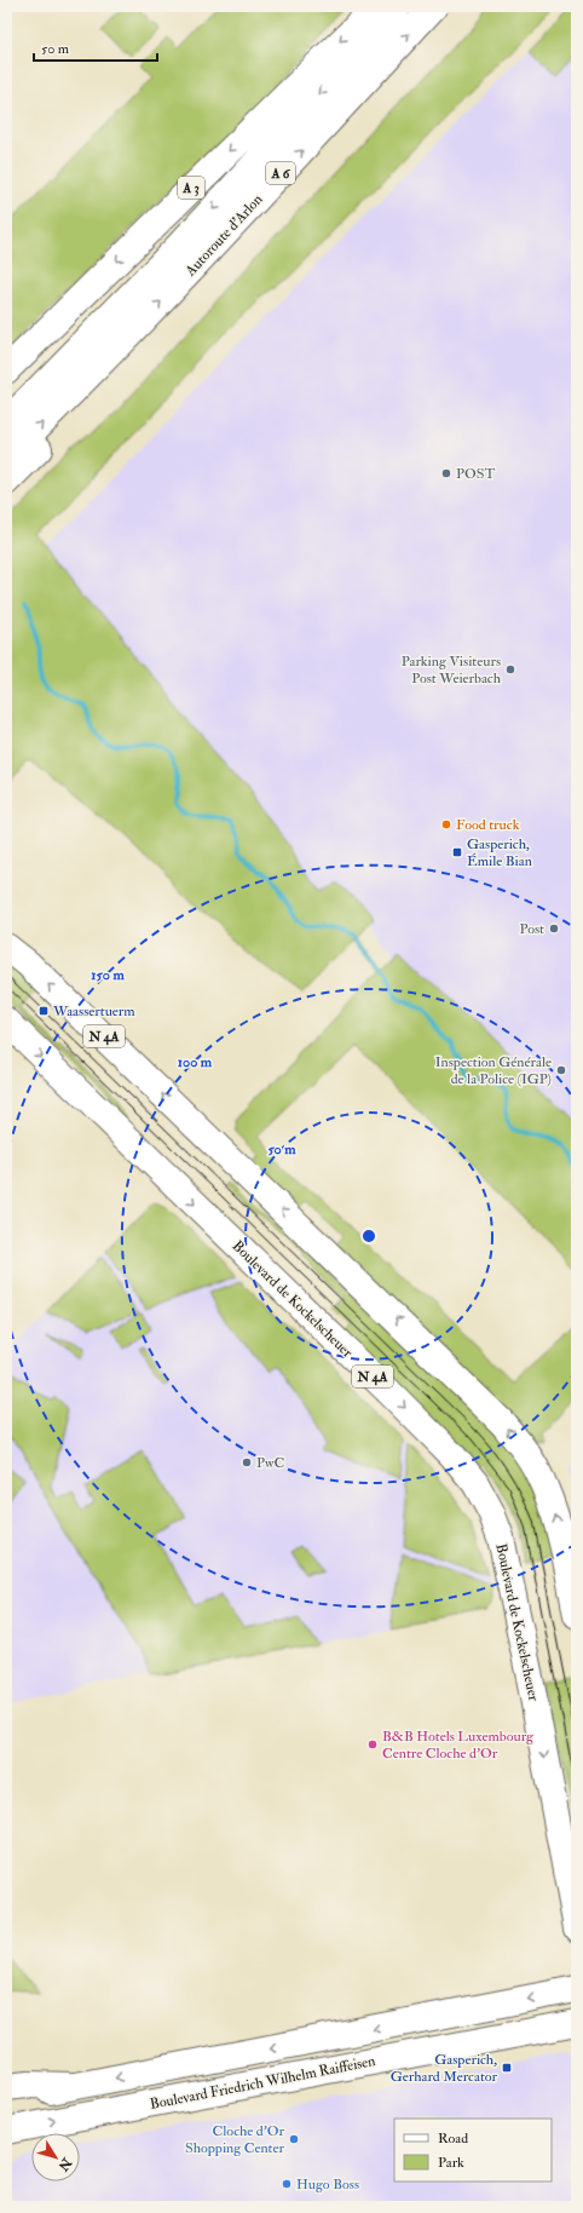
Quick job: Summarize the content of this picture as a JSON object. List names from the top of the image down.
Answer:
{
  "streets": {
    "main road": [
      "A 6",
      "A 3",
      "Autoroute d'Arlon",
      "N 4A",
      "Boulevard de Kockelscheuer",
      "Boulevard Friedrich Wilhelm Raiffeisen"
    ]
  },
  "crossings": [
    ["A 6", "Autoroute d'Arlon"]
  ],
  "places": {
    "other": [
      "POST",
      "Parking Visiteurs Post Weierbach",
      "Food truck",
      "Post",
      "Inspection Générale de la Police (IGP)",
      "PwC",
      "B&B Hotels Luxembourg Centre Cloche d'Or",
      "Cloche d’Or Shopping Center",
      "Hugo Boss"
    ],
    "transit": ["Gasperich, Émile Bian", "Waassertuerm", "Gasperich, Gerhard Mercator"]
  },
  "legend": ["Road", "Park"],
  "scale_bar": "50 m",
  "north": "bottom right",
  "rings": ["150 m", "100 m", "50 m"]
}
